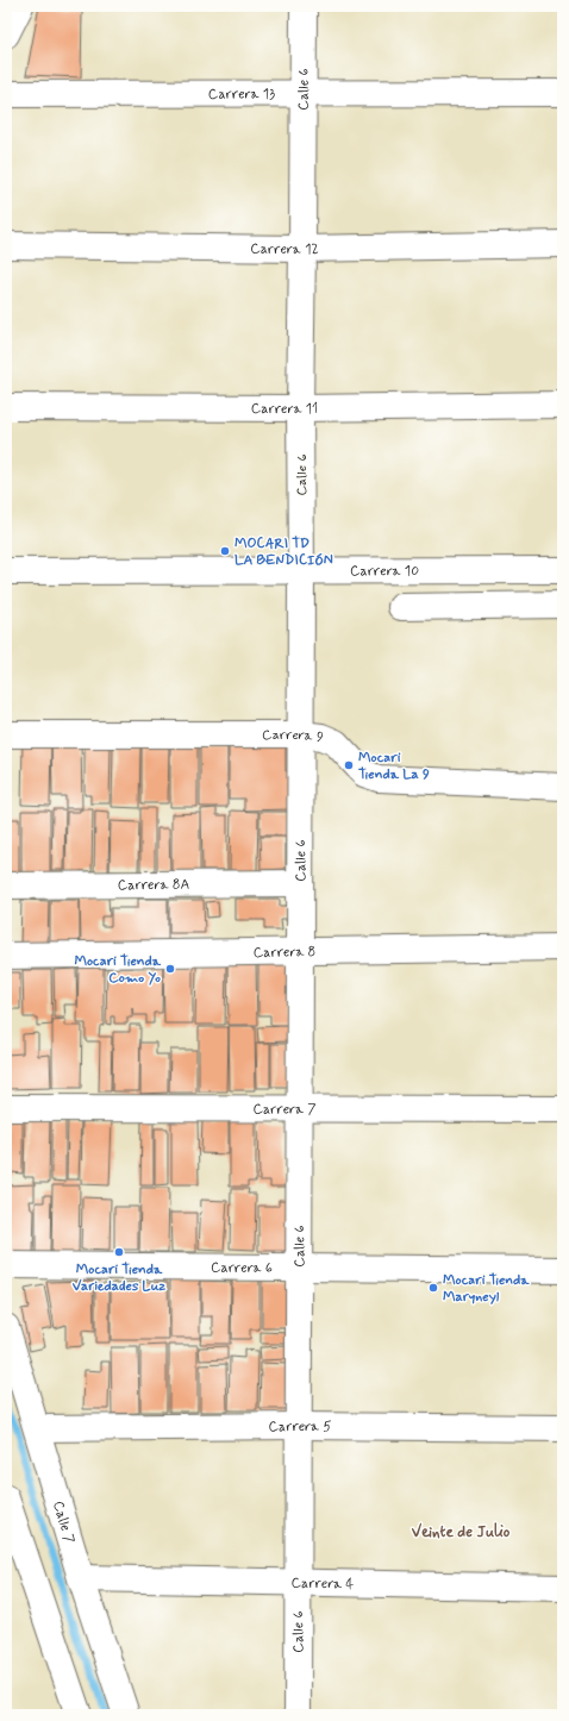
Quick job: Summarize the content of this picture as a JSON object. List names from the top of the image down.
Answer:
{
  "streets": {
    "street": [
      "Calle 6",
      "Carrera 13",
      "Carrera 12",
      "Carrera 11",
      "Carrera 10",
      "Carrera 9",
      "Carrera 8A",
      "Carrera 8",
      "Carrera 7",
      "Carrera 6",
      "Carrera 5",
      "Calle 7",
      "Carrera 4"
    ]
  },
  "crossings": [
    ["Calle 6", "Carrera 13"],
    ["Calle 6", "Carrera 12"],
    ["Calle 6", "Carrera 11"],
    ["Calle 6", "Carrera 10"],
    ["Calle 6", "Carrera 9"],
    ["Calle 6", "Carrera 8A"],
    ["Calle 6", "Carrera 8"],
    ["Calle 6", "Carrera 7"],
    ["Calle 6", "Carrera 6"],
    ["Calle 6", "Carrera 5"],
    ["Calle 6", "Carrera 4"],
    ["Carrera 5", "Calle 7"],
    ["Calle 7", "Carrera 4"]
  ],
  "districts": ["Veinte de Julio"],
  "places": [
    "MOCARI TD LA BENDICIÓN",
    "Mocari Tienda La 9",
    "Mocari Tienda Como Yo",
    "Mocari Tienda Variedades Luz",
    "Mocari Tienda Maryneyl"
  ]
}
